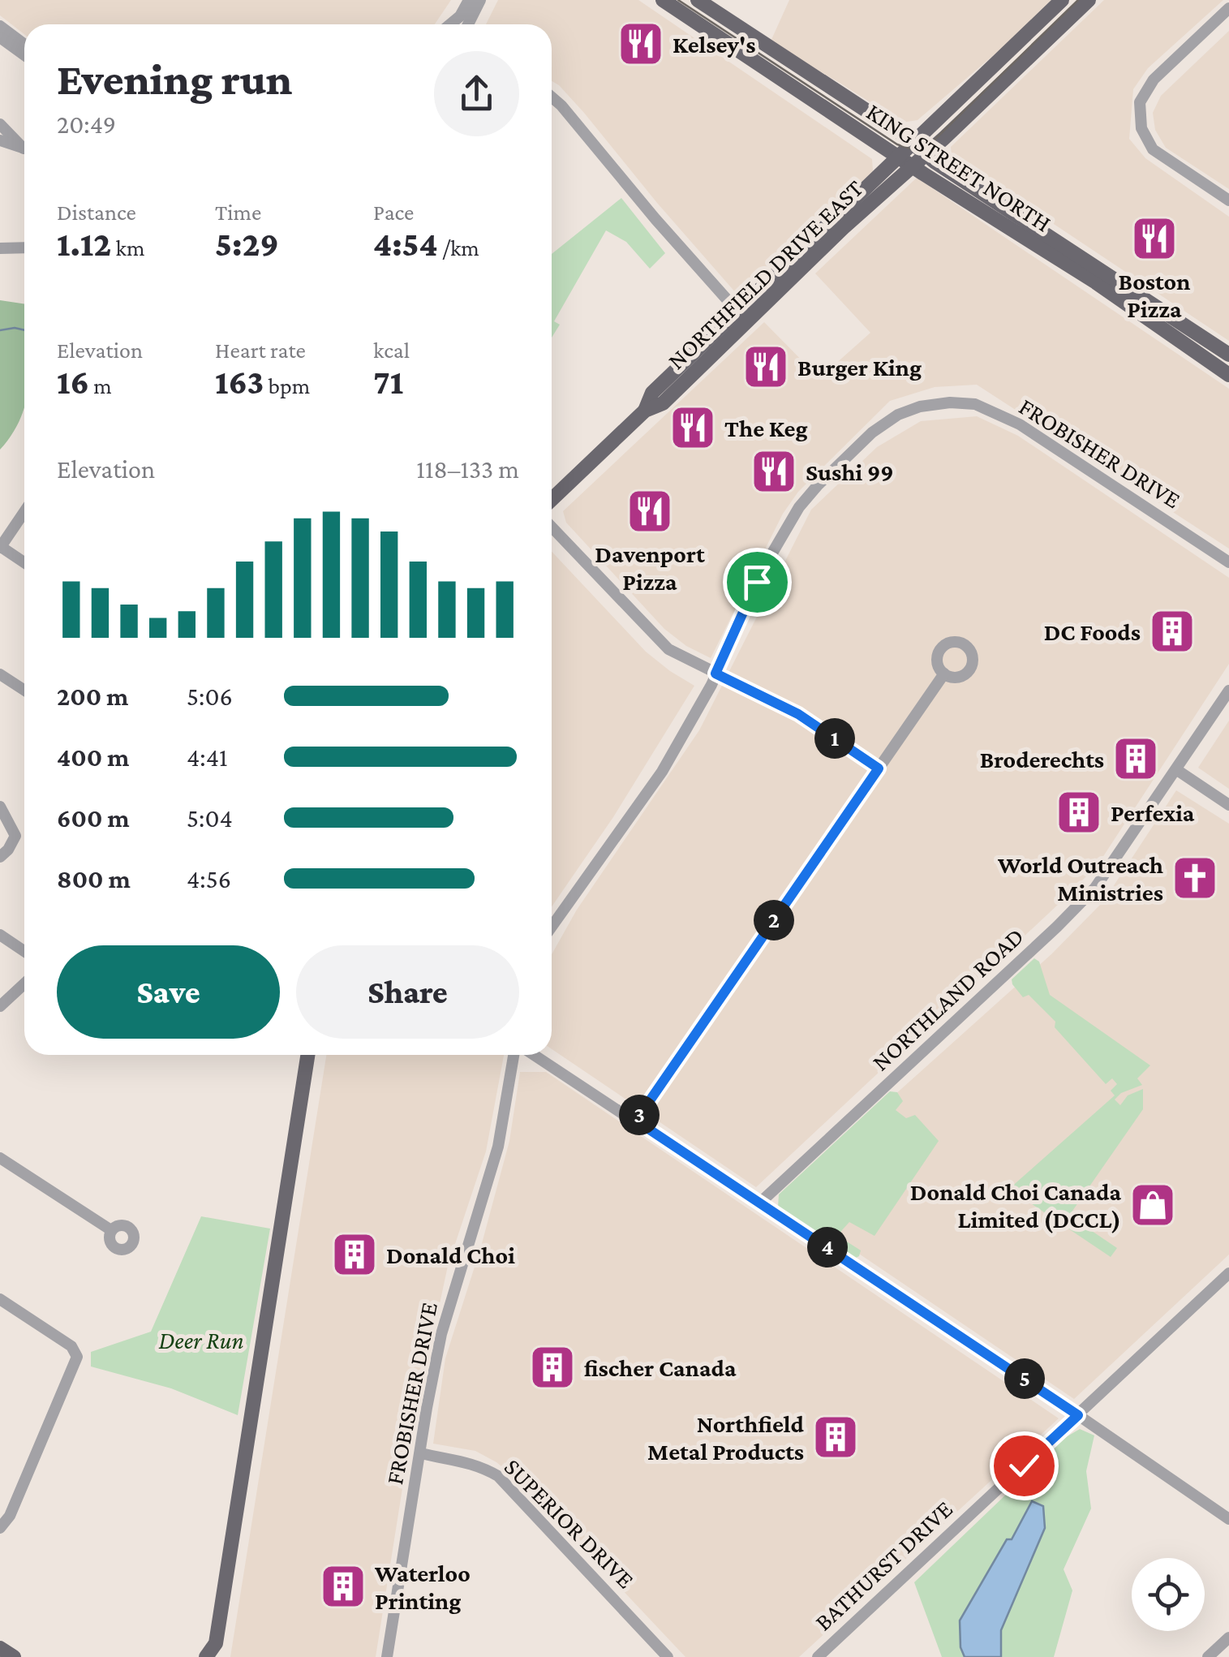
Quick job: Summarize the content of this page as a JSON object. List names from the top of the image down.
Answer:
{
  "streets": {
    "main road": ["KING STREET NORTH", "NORTHFIELD DRIVE EAST"],
    "street": [
      "FROBISHER DRIVE",
      "NORTHLAND ROAD",
      "SUPERIOR DRIVE",
      "BATHURST DRIVE"
    ]
  },
  "crossings": [
    ["KING STREET NORTH", "NORTHFIELD DRIVE EAST"],
    ["FROBISHER DRIVE", "SUPERIOR DRIVE"]
  ],
  "parks": ["Deer Run"],
  "places": {
    "restaurant": [
      "Kelsey's",
      "Boston Pizza",
      "Burger King",
      "The Keg",
      "Sushi 99",
      "Davenport Pizza"
    ],
    "building": [
      "DC Foods",
      "Broderechts",
      "Perfexia",
      "Donald Choi",
      "fischer Canada",
      "Northfield Metal Products",
      "Waterloo Printing"
    ],
    "church": ["World Outreach Ministries"],
    "shop": ["Donald Choi Canada Limited (DCCL)"]
  },
  "page": {
    "heading": ["Evening run", "20:49"],
    "stats": [
      ["Distance", "1.12 km"],
      ["Time", "5:29"],
      ["Pace", "4:54 /km"],
      ["Elevation", "16 m"],
      ["Heart rate", "163 bpm"],
      ["kcal", "71"]
    ],
    "chart": ["Elevation", "118–133 m"],
    "list": [
      {
        "name": "200 m",
        "note": "5:06"
      },
      {
        "name": "400 m",
        "note": "4:41"
      },
      {
        "name": "600 m",
        "note": "5:04"
      },
      {
        "name": "800 m",
        "note": "4:56"
      }
    ],
    "pins": [
      "1",
      "2",
      "3",
      "4",
      "5"
    ],
    "buttons": ["Save", "Share"]
  }
}
